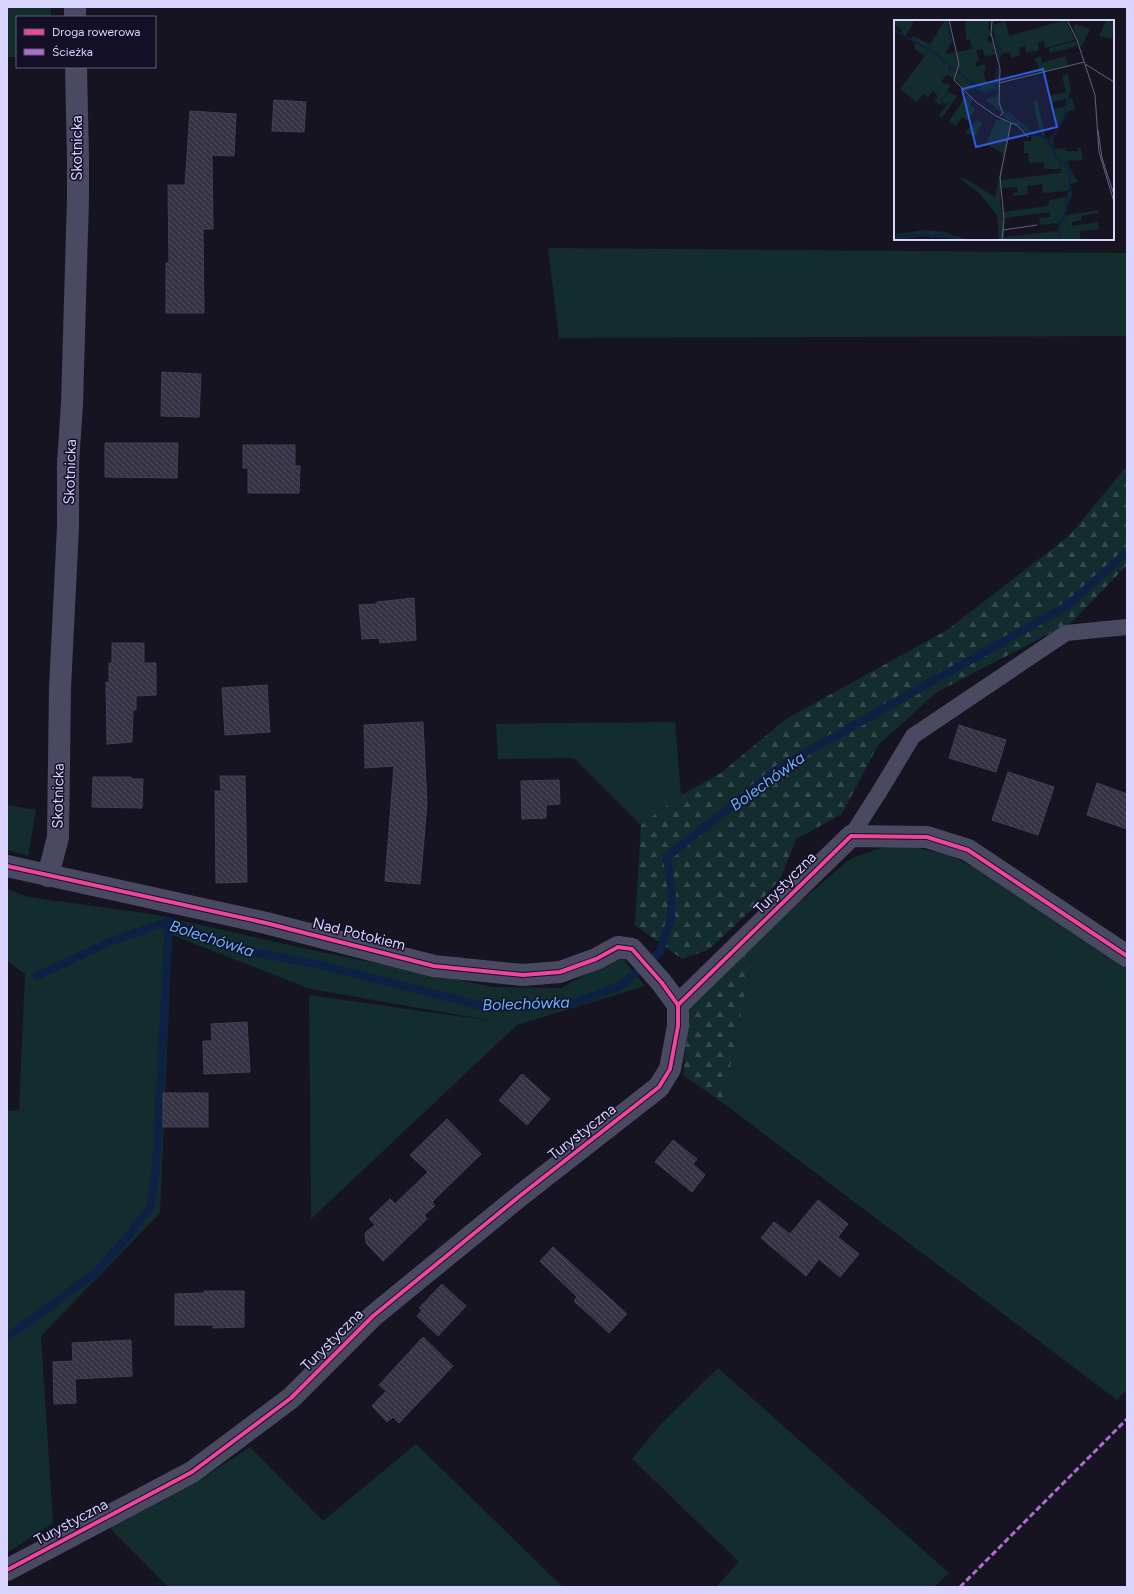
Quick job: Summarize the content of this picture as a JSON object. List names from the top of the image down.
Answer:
{
  "streets": {
    "street": ["Skotnicka", "Turystyczna", "Nad Potokiem"]
  },
  "crossings": [
    ["Skotnicka", "Nad Potokiem"],
    ["Turystyczna", "Nad Potokiem"]
  ],
  "water": ["Bolechówka"],
  "legend": ["Droga rowerowa", "Ścieżka"]
}
